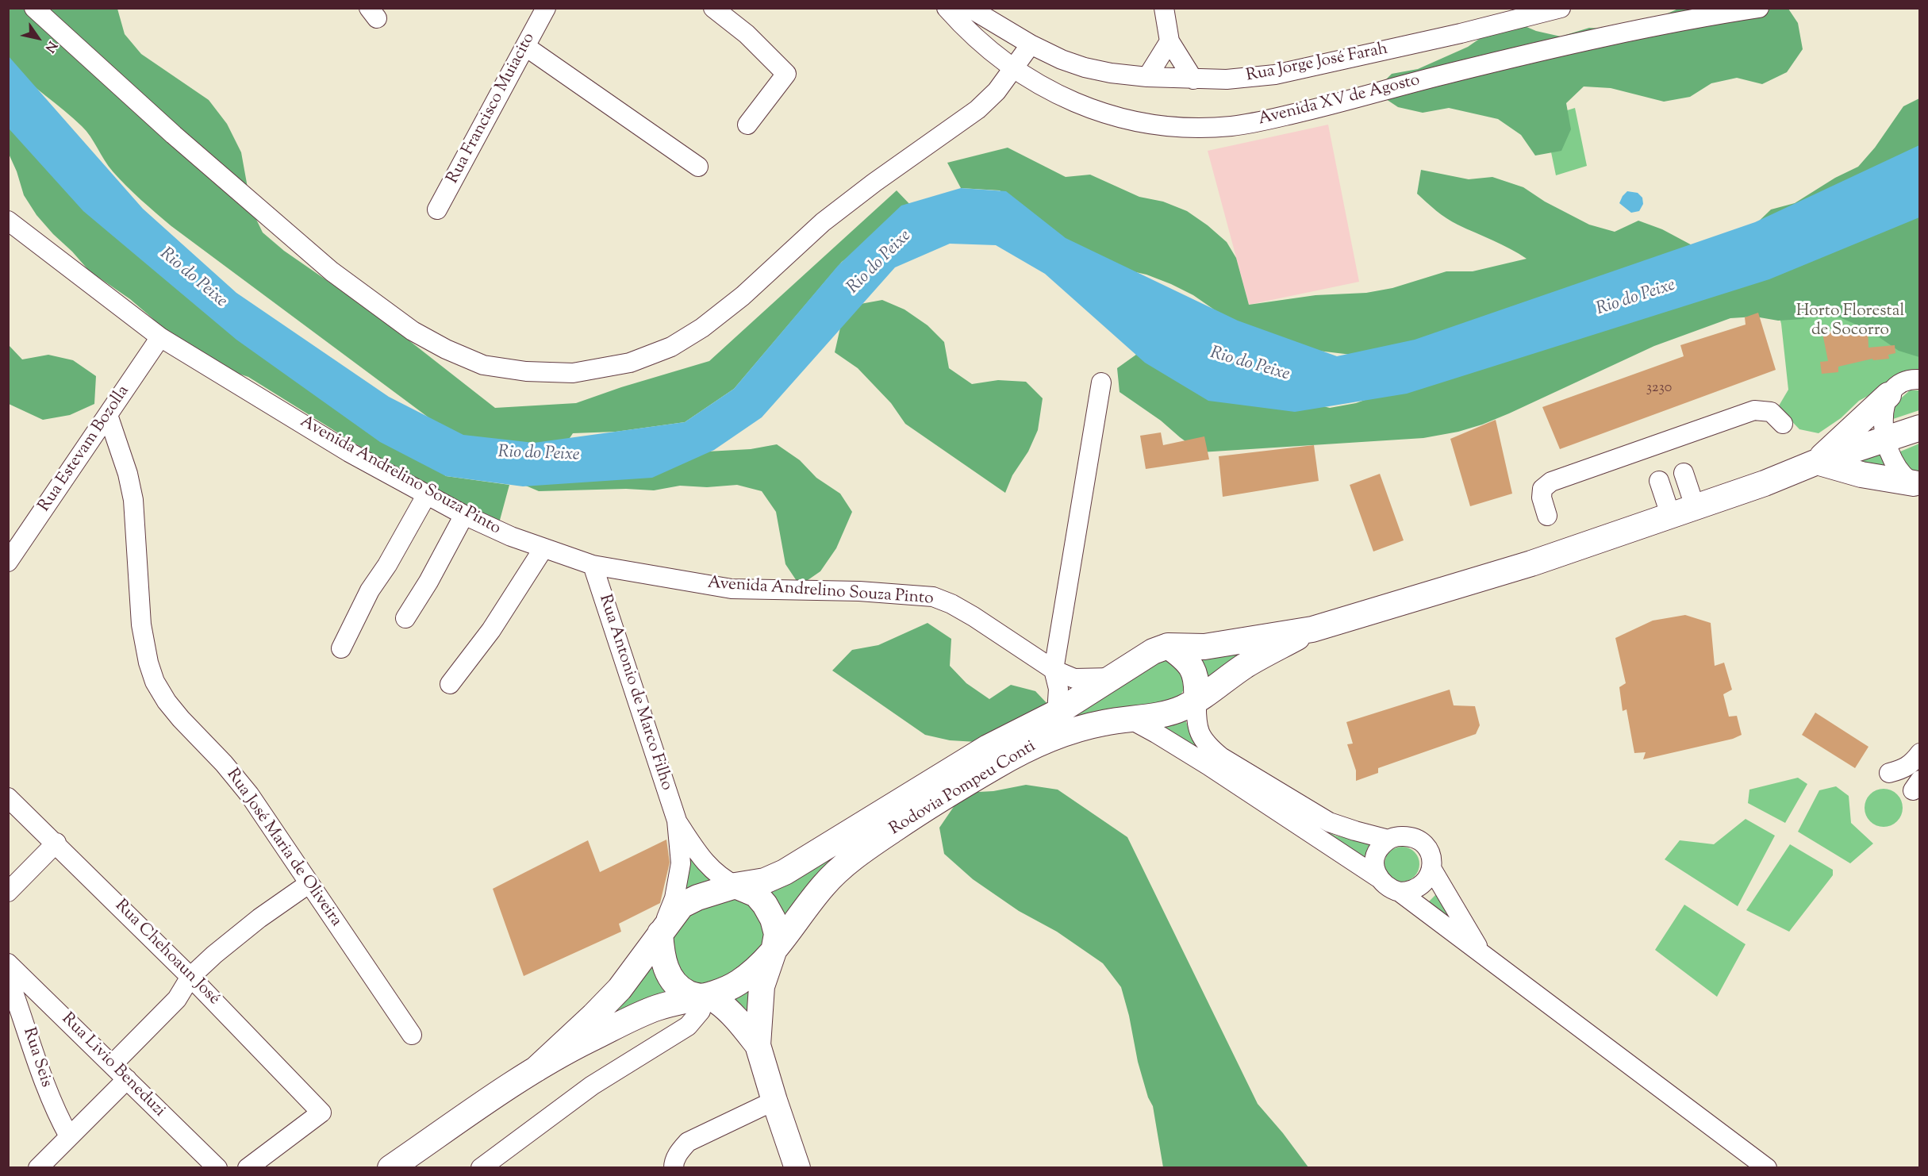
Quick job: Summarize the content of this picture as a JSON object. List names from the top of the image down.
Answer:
{
  "streets": {
    "main road": ["Rodovia Pompeu Conti"],
    "street": [
      "Rua Jorge José Farah",
      "Avenida XV de Agosto",
      "Rua Francisco Muiacito",
      "Rua Estevam Bozolla",
      "Avenida Andrelino Souza Pinto",
      "Rua Antonio de Marco Filho",
      "Rua José Maria de Oliveira",
      "Rua Chehoaun José",
      "Rua Seis",
      "Rua Livio Beneduzi"
    ]
  },
  "crossings": [
    ["Rua Estevam Bozolla", "Avenida Andrelino Souza Pinto"],
    ["Rua Estevam Bozolla", "Rua José Maria de Oliveira"],
    ["Avenida Andrelino Souza Pinto", "Rua Antonio de Marco Filho"],
    ["Avenida Andrelino Souza Pinto", "Rodovia Pompeu Conti"],
    ["Rua Antonio de Marco Filho", "Rodovia Pompeu Conti"]
  ],
  "water": ["Rio do Peixe"],
  "parks": ["Horto Florestal de Socorro"],
  "house_numbers": ["3230"],
  "north": "bottom right"
}
